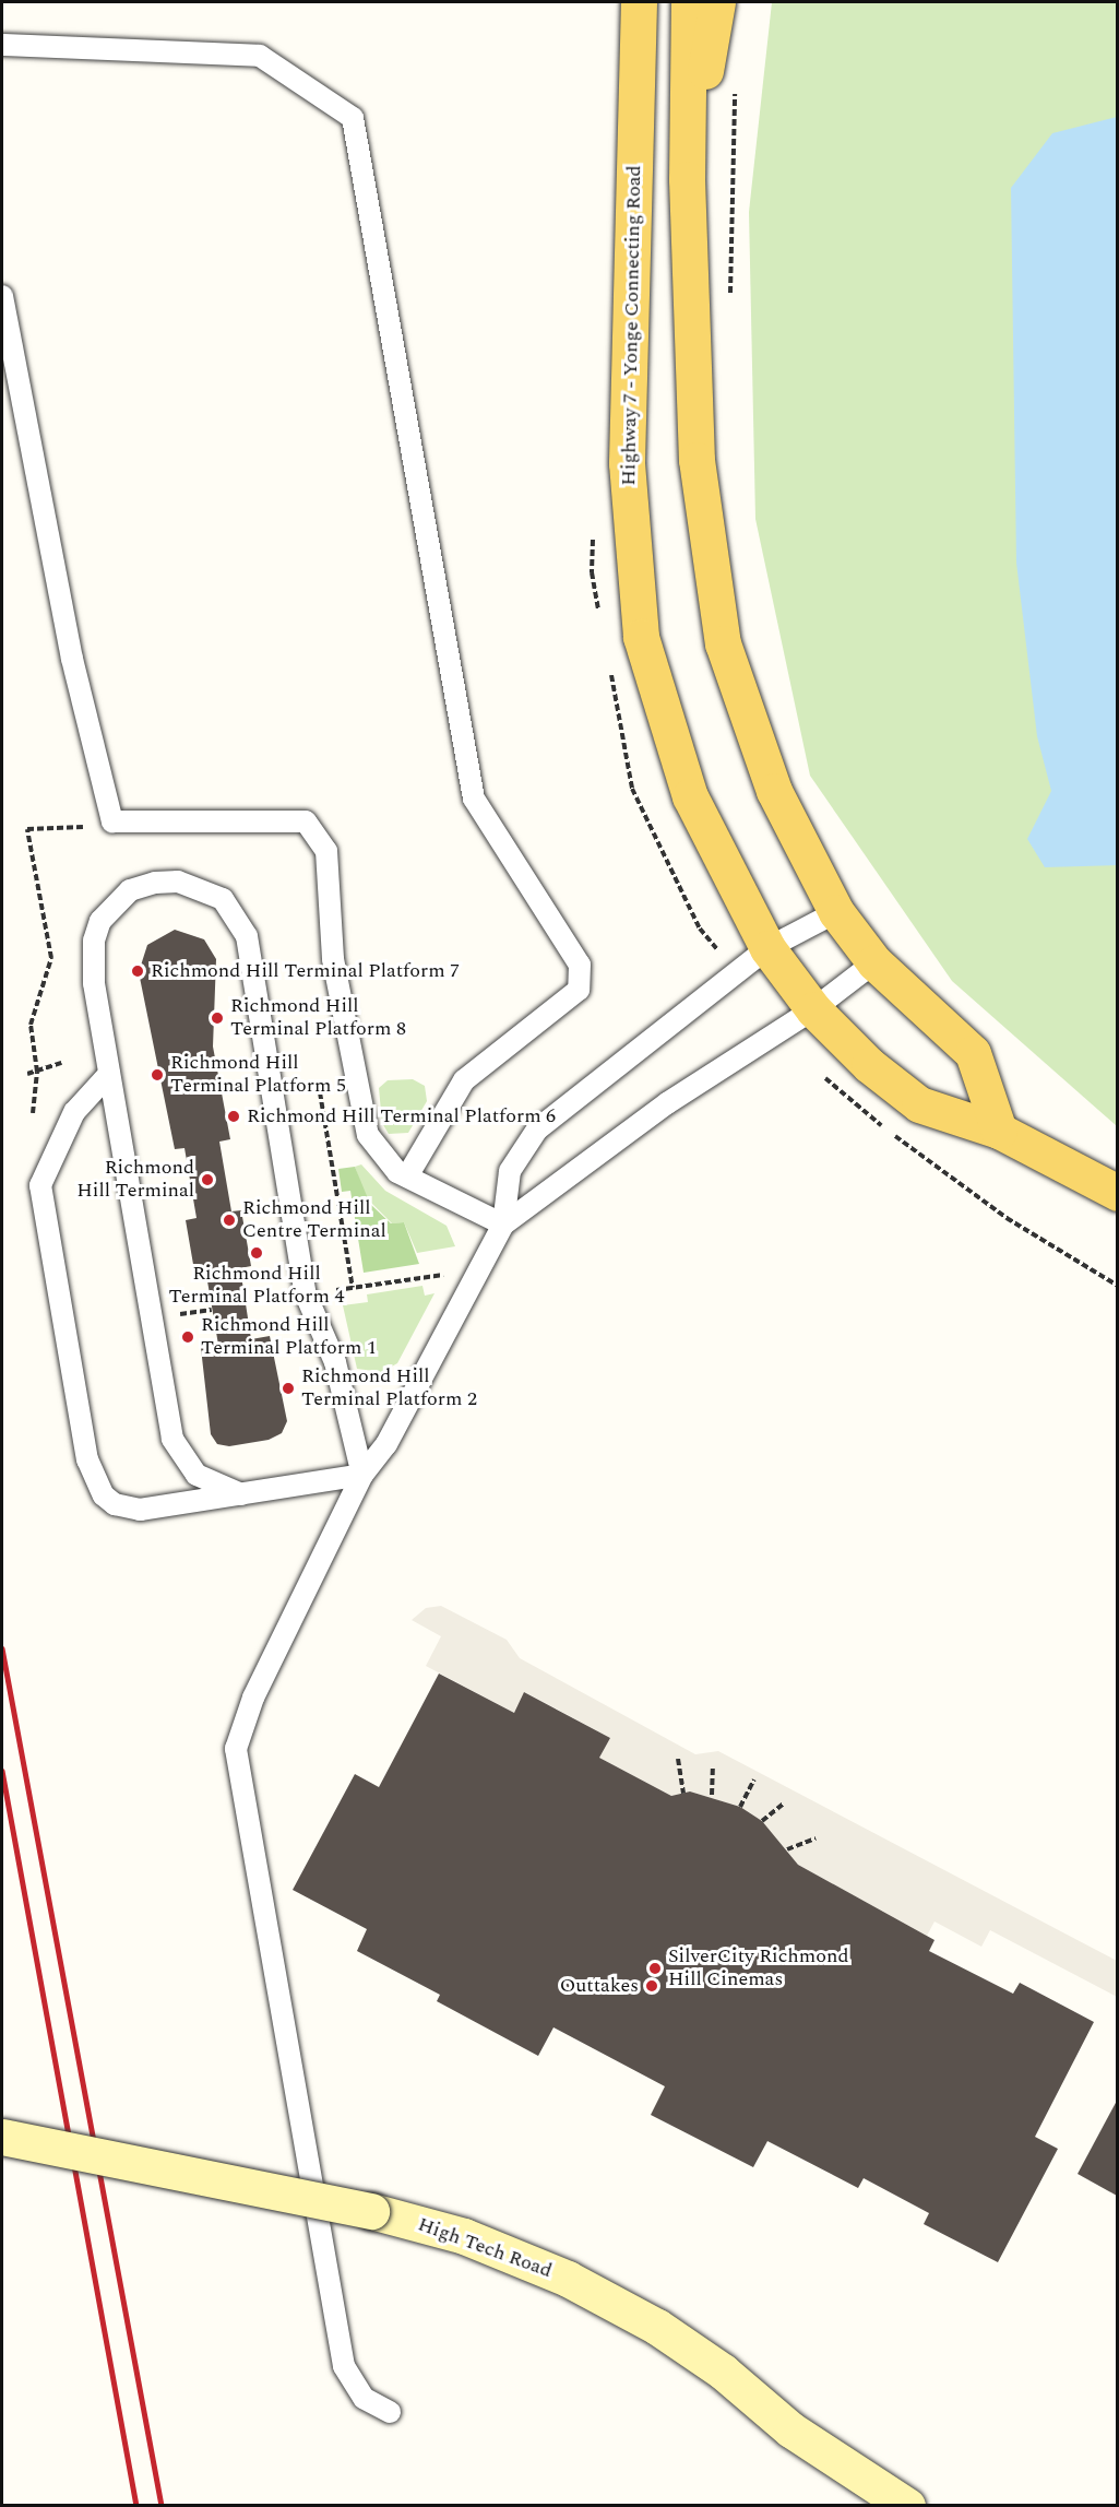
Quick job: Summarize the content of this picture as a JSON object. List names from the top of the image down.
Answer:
{
  "streets": {
    "main road": ["Highway 7 - Yonge Connecting Road"],
    "street": ["High Tech Road"]
  },
  "places": [
    "Richmond Hill Terminal Platform 7",
    "Richmond Hill Terminal Platform 8",
    "Richmond Hill Terminal Platform 5",
    "Richmond Hill Terminal Platform 6",
    "Richmond Hill Terminal",
    "Richmond Hill Centre Terminal",
    "Richmond Hill Terminal Platform 4",
    "Richmond Hill Terminal Platform 1",
    "Richmond Hill Terminal Platform 2",
    "SilverCity Richmond Hill Cinemas",
    "Outtakes"
  ]
}
